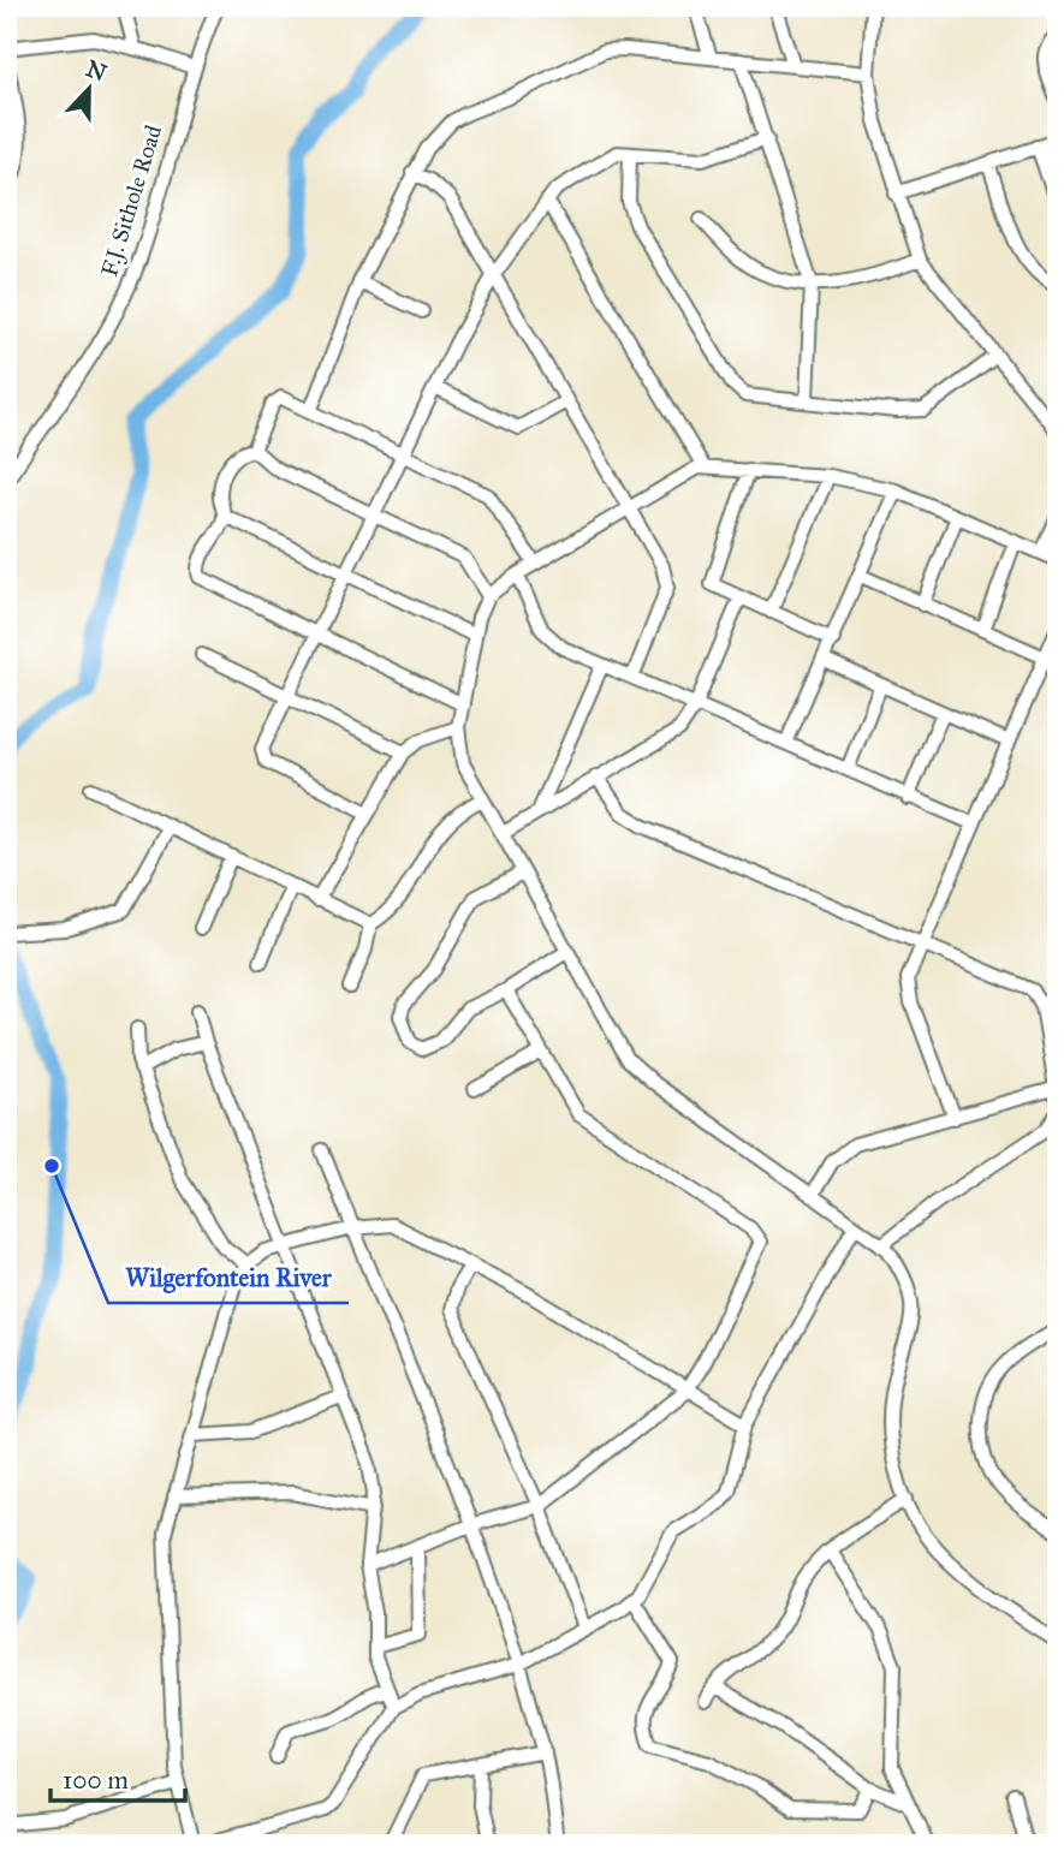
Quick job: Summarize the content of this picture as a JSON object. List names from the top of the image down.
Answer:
{
  "streets": {
    "street": ["F.J. Sithole Road"]
  },
  "places": ["Wilgerfontein River"],
  "scale_bar": "100 m",
  "north": "top"
}
